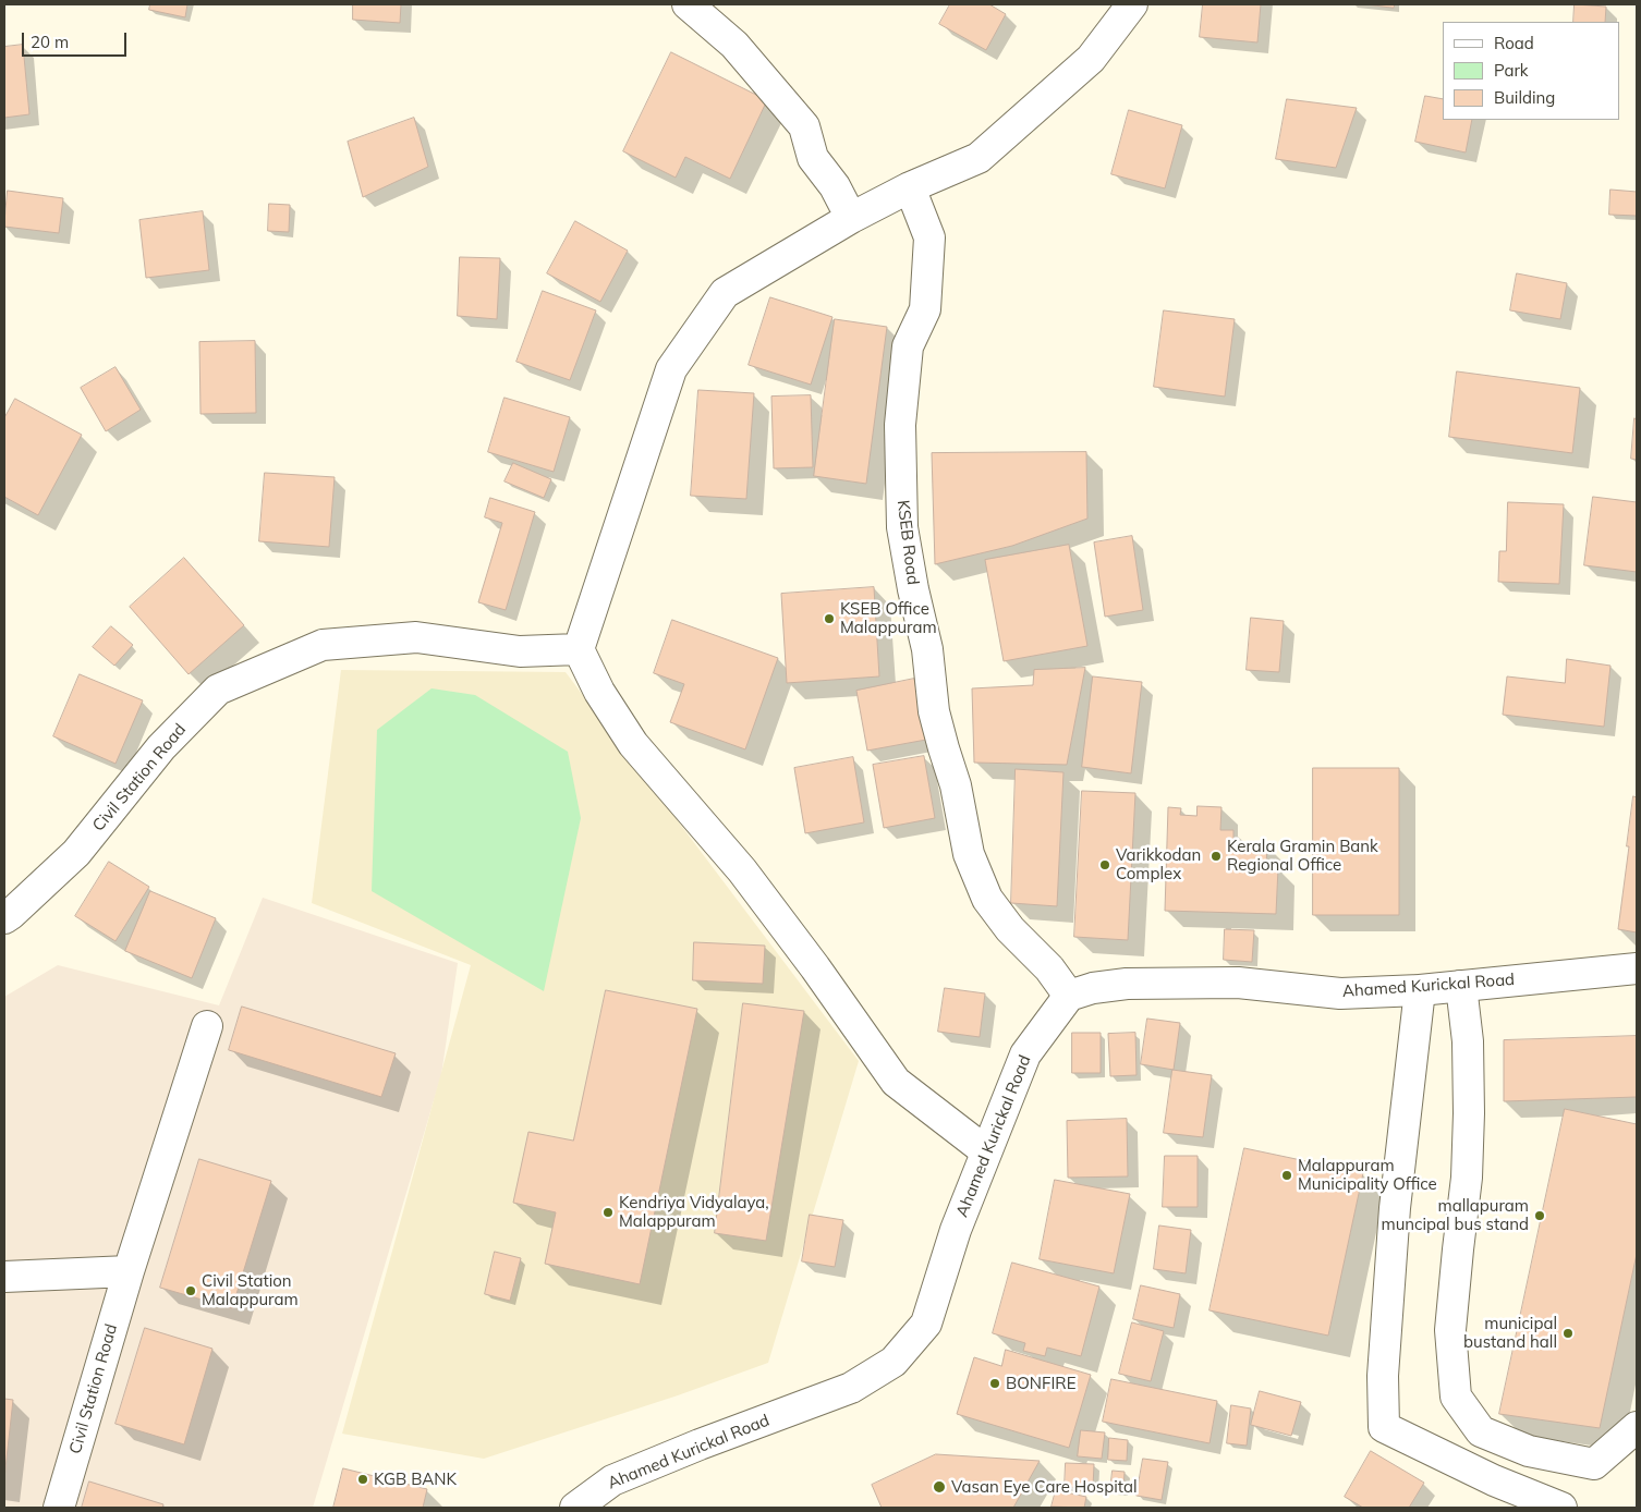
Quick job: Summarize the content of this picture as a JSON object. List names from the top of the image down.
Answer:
{
  "streets": {
    "street": ["KSEB Road", "Civil Station Road", "Ahamed Kurickal Road"]
  },
  "crossings": [
    ["KSEB Road", "Ahamed Kurickal Road"]
  ],
  "places": [
    "KSEB Office Malappuram",
    "Kerala Gramin Bank Regional Office",
    "Varikkodan Complex",
    "Malappuram Municipality Office",
    "Kendriya Vidyalaya, Malappuram",
    "mallapuram muncipal bus stand",
    "Civil Station Malappuram",
    "municipal bustand hall",
    "BONFIRE",
    "KGB BANK",
    "Vasan Eye Care Hospital"
  ],
  "legend": ["Road", "Park", "Building"],
  "scale_bar": "20 m"
}
